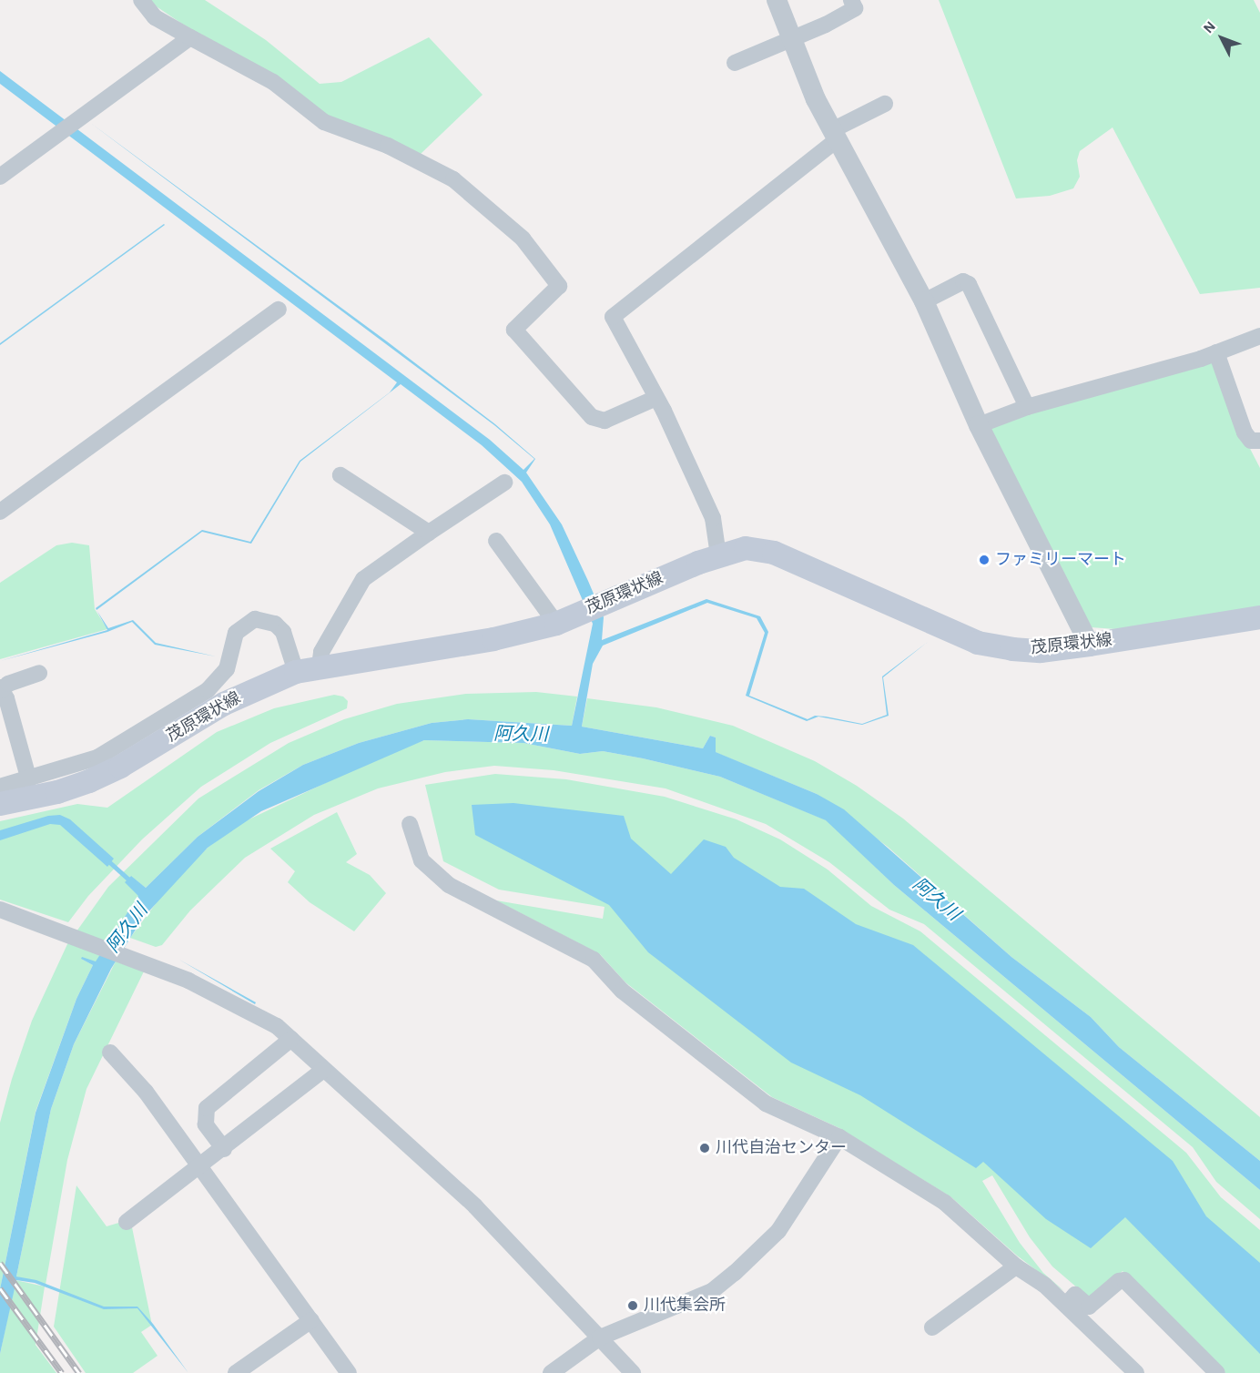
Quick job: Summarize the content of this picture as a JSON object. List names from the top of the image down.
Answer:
{
  "streets": {
    "main road": ["茂原環状線"]
  },
  "water": ["阿久川"],
  "places": ["ファミリーマート", "川代自治センター", "川代集会所"],
  "north": "top left"
}
